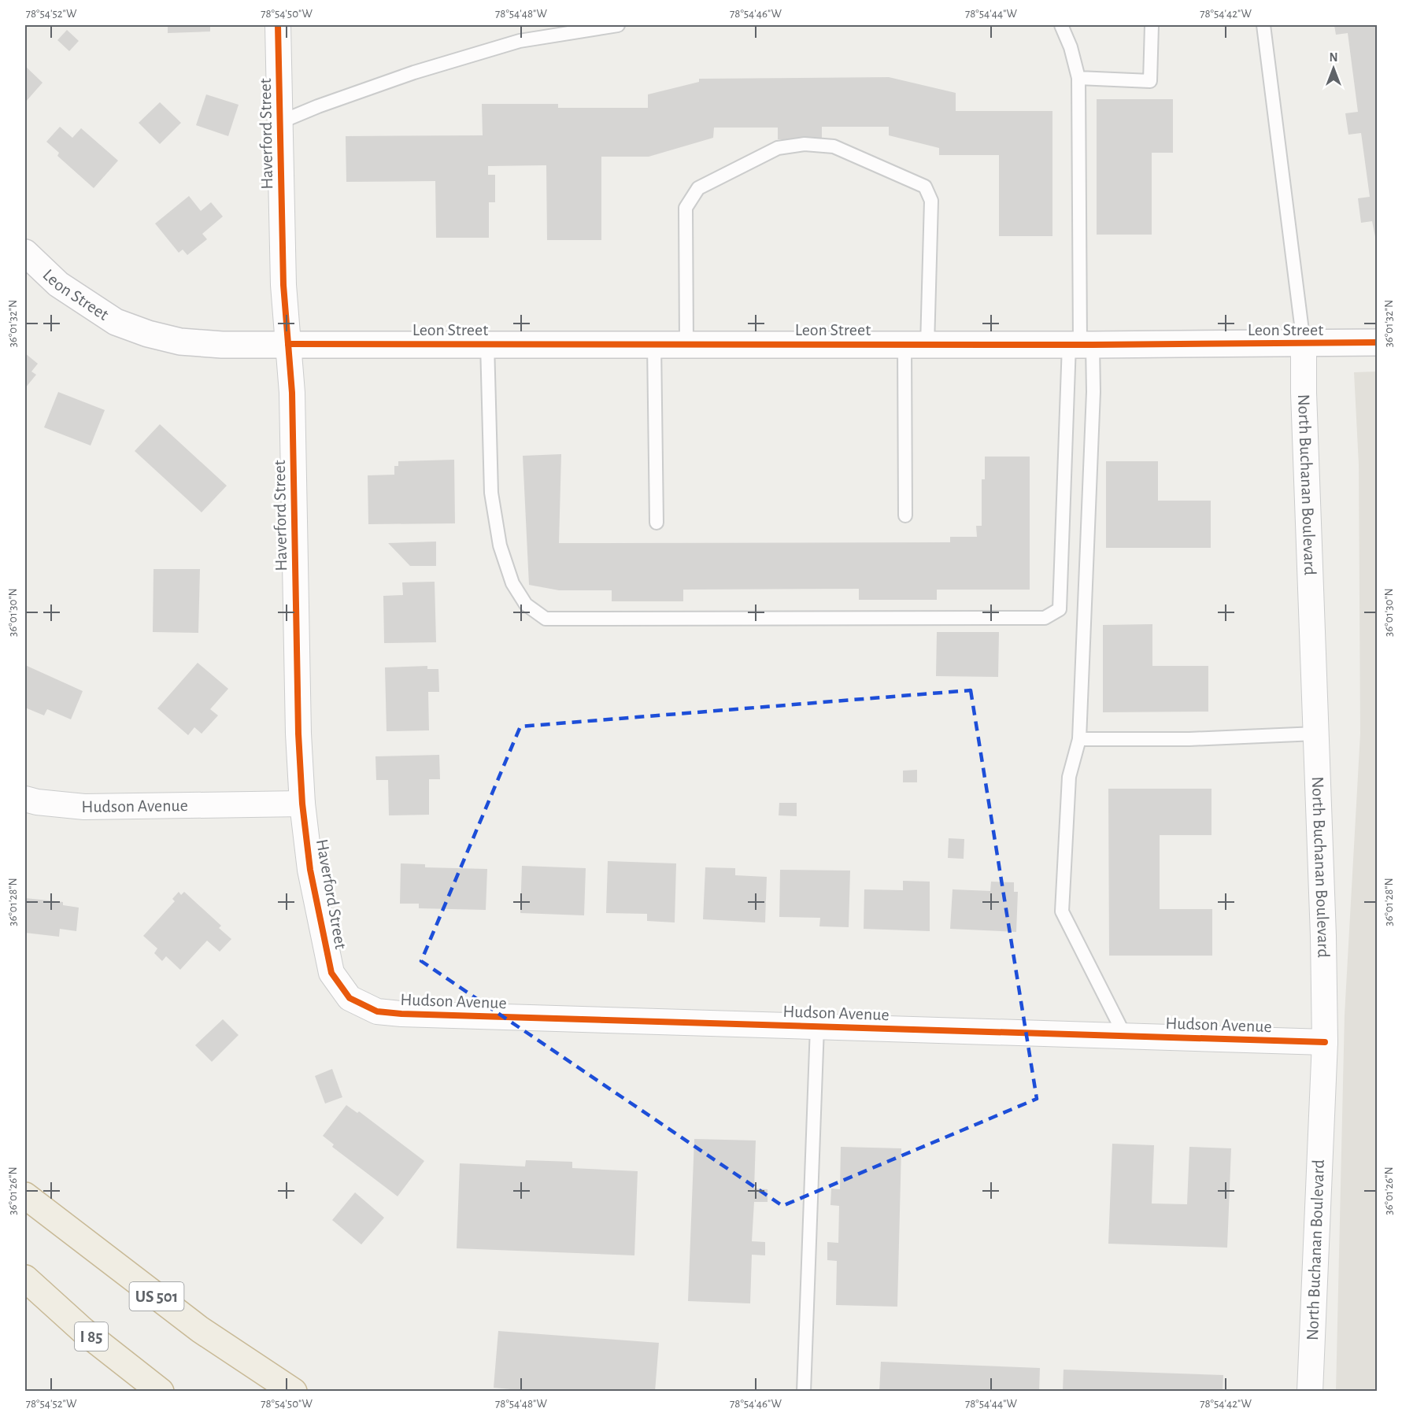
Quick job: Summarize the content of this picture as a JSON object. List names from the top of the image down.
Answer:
{
  "streets": {
    "highway": ["US 501", "I 85"],
    "street": [
      "Haverford Street",
      "Leon Street",
      "North Buchanan Boulevard",
      "Hudson Avenue"
    ]
  },
  "crossings": [
    ["Haverford Street", "Leon Street"],
    ["Haverford Street", "Hudson Avenue"],
    ["Leon Street", "North Buchanan Boulevard"],
    ["North Buchanan Boulevard", "Hudson Avenue"]
  ],
  "north": "top",
  "coordinates": [
    "78°54'52\"W",
    "78°54'50\"W",
    "78°54'48\"W",
    "78°54'46\"W",
    "78°54'44\"W",
    "78°54'42\"W",
    "36°01'32\"N",
    "36°01'30\"N",
    "36°01'28\"N",
    "36°01'26\"N"
  ]
}
